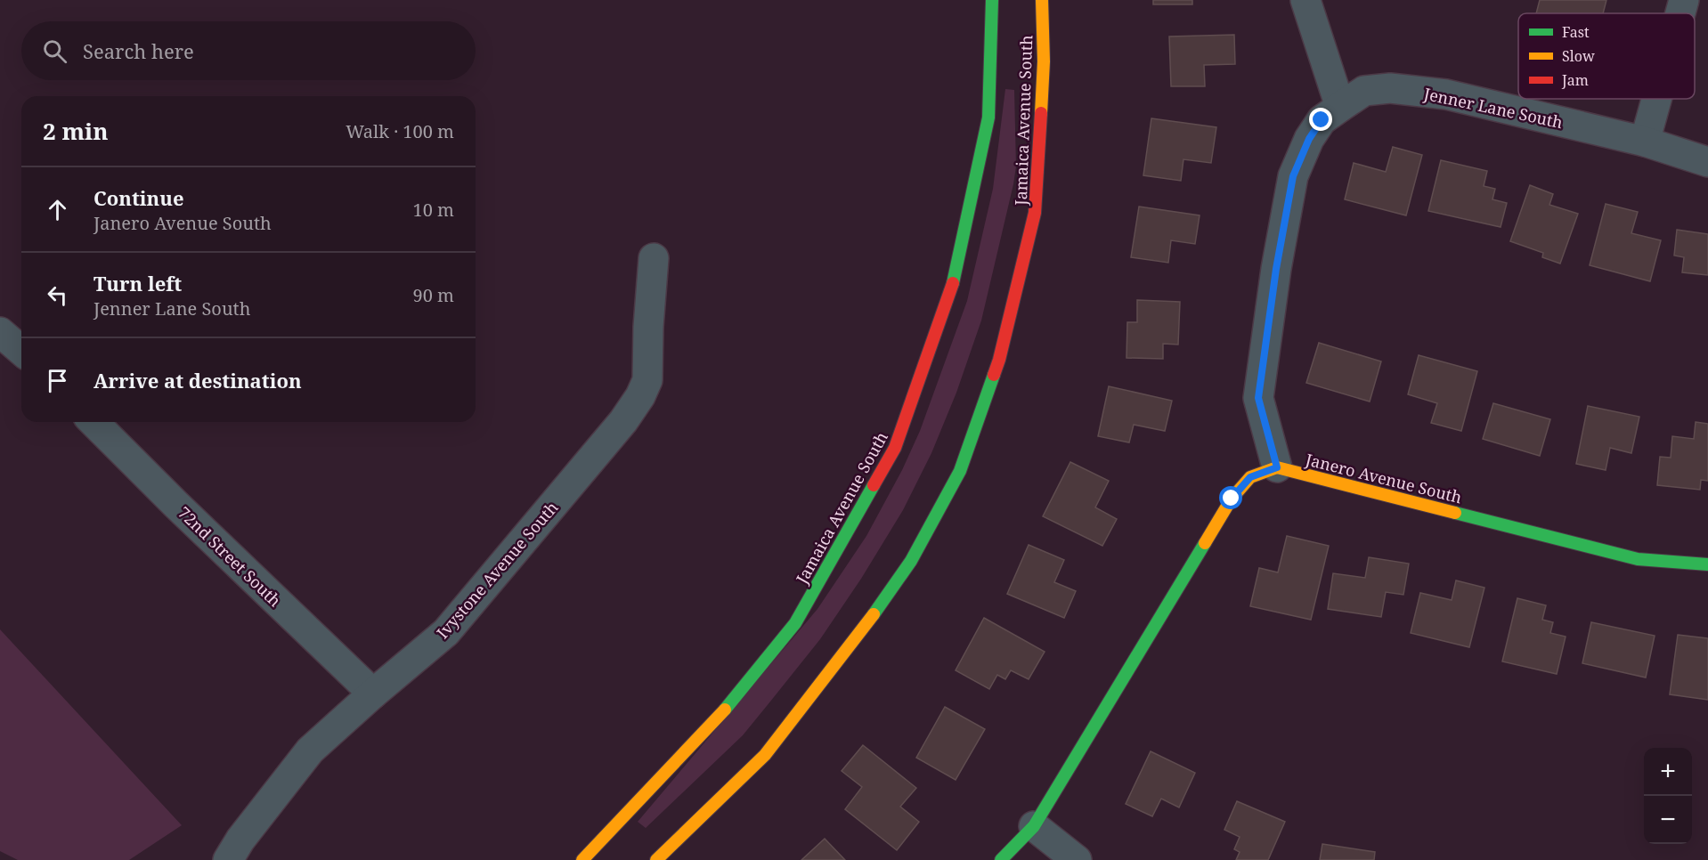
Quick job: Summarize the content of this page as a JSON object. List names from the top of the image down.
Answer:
{
  "streets": {
    "street": [
      "Jenner Lane South",
      "Jamaica Avenue South",
      "Janero Avenue South",
      "72nd Street South",
      "Ivystone Avenue South"
    ]
  },
  "crossings": [
    ["Jenner Lane South", "Janero Avenue South"],
    ["72nd Street South", "Ivystone Avenue South"]
  ],
  "legend": ["Fast", "Slow", "Jam"],
  "page": {
    "search": "Search here",
    "heading": ["2 min", "Walk · 100 m"],
    "list": [
      ["Continue", "Janero Avenue South", "10 m"],
      ["Turn left", "Jenner Lane South", "90 m"],
      "Arrive at destination"
    ],
    "map_buttons": ["+", "−"]
  }
}
